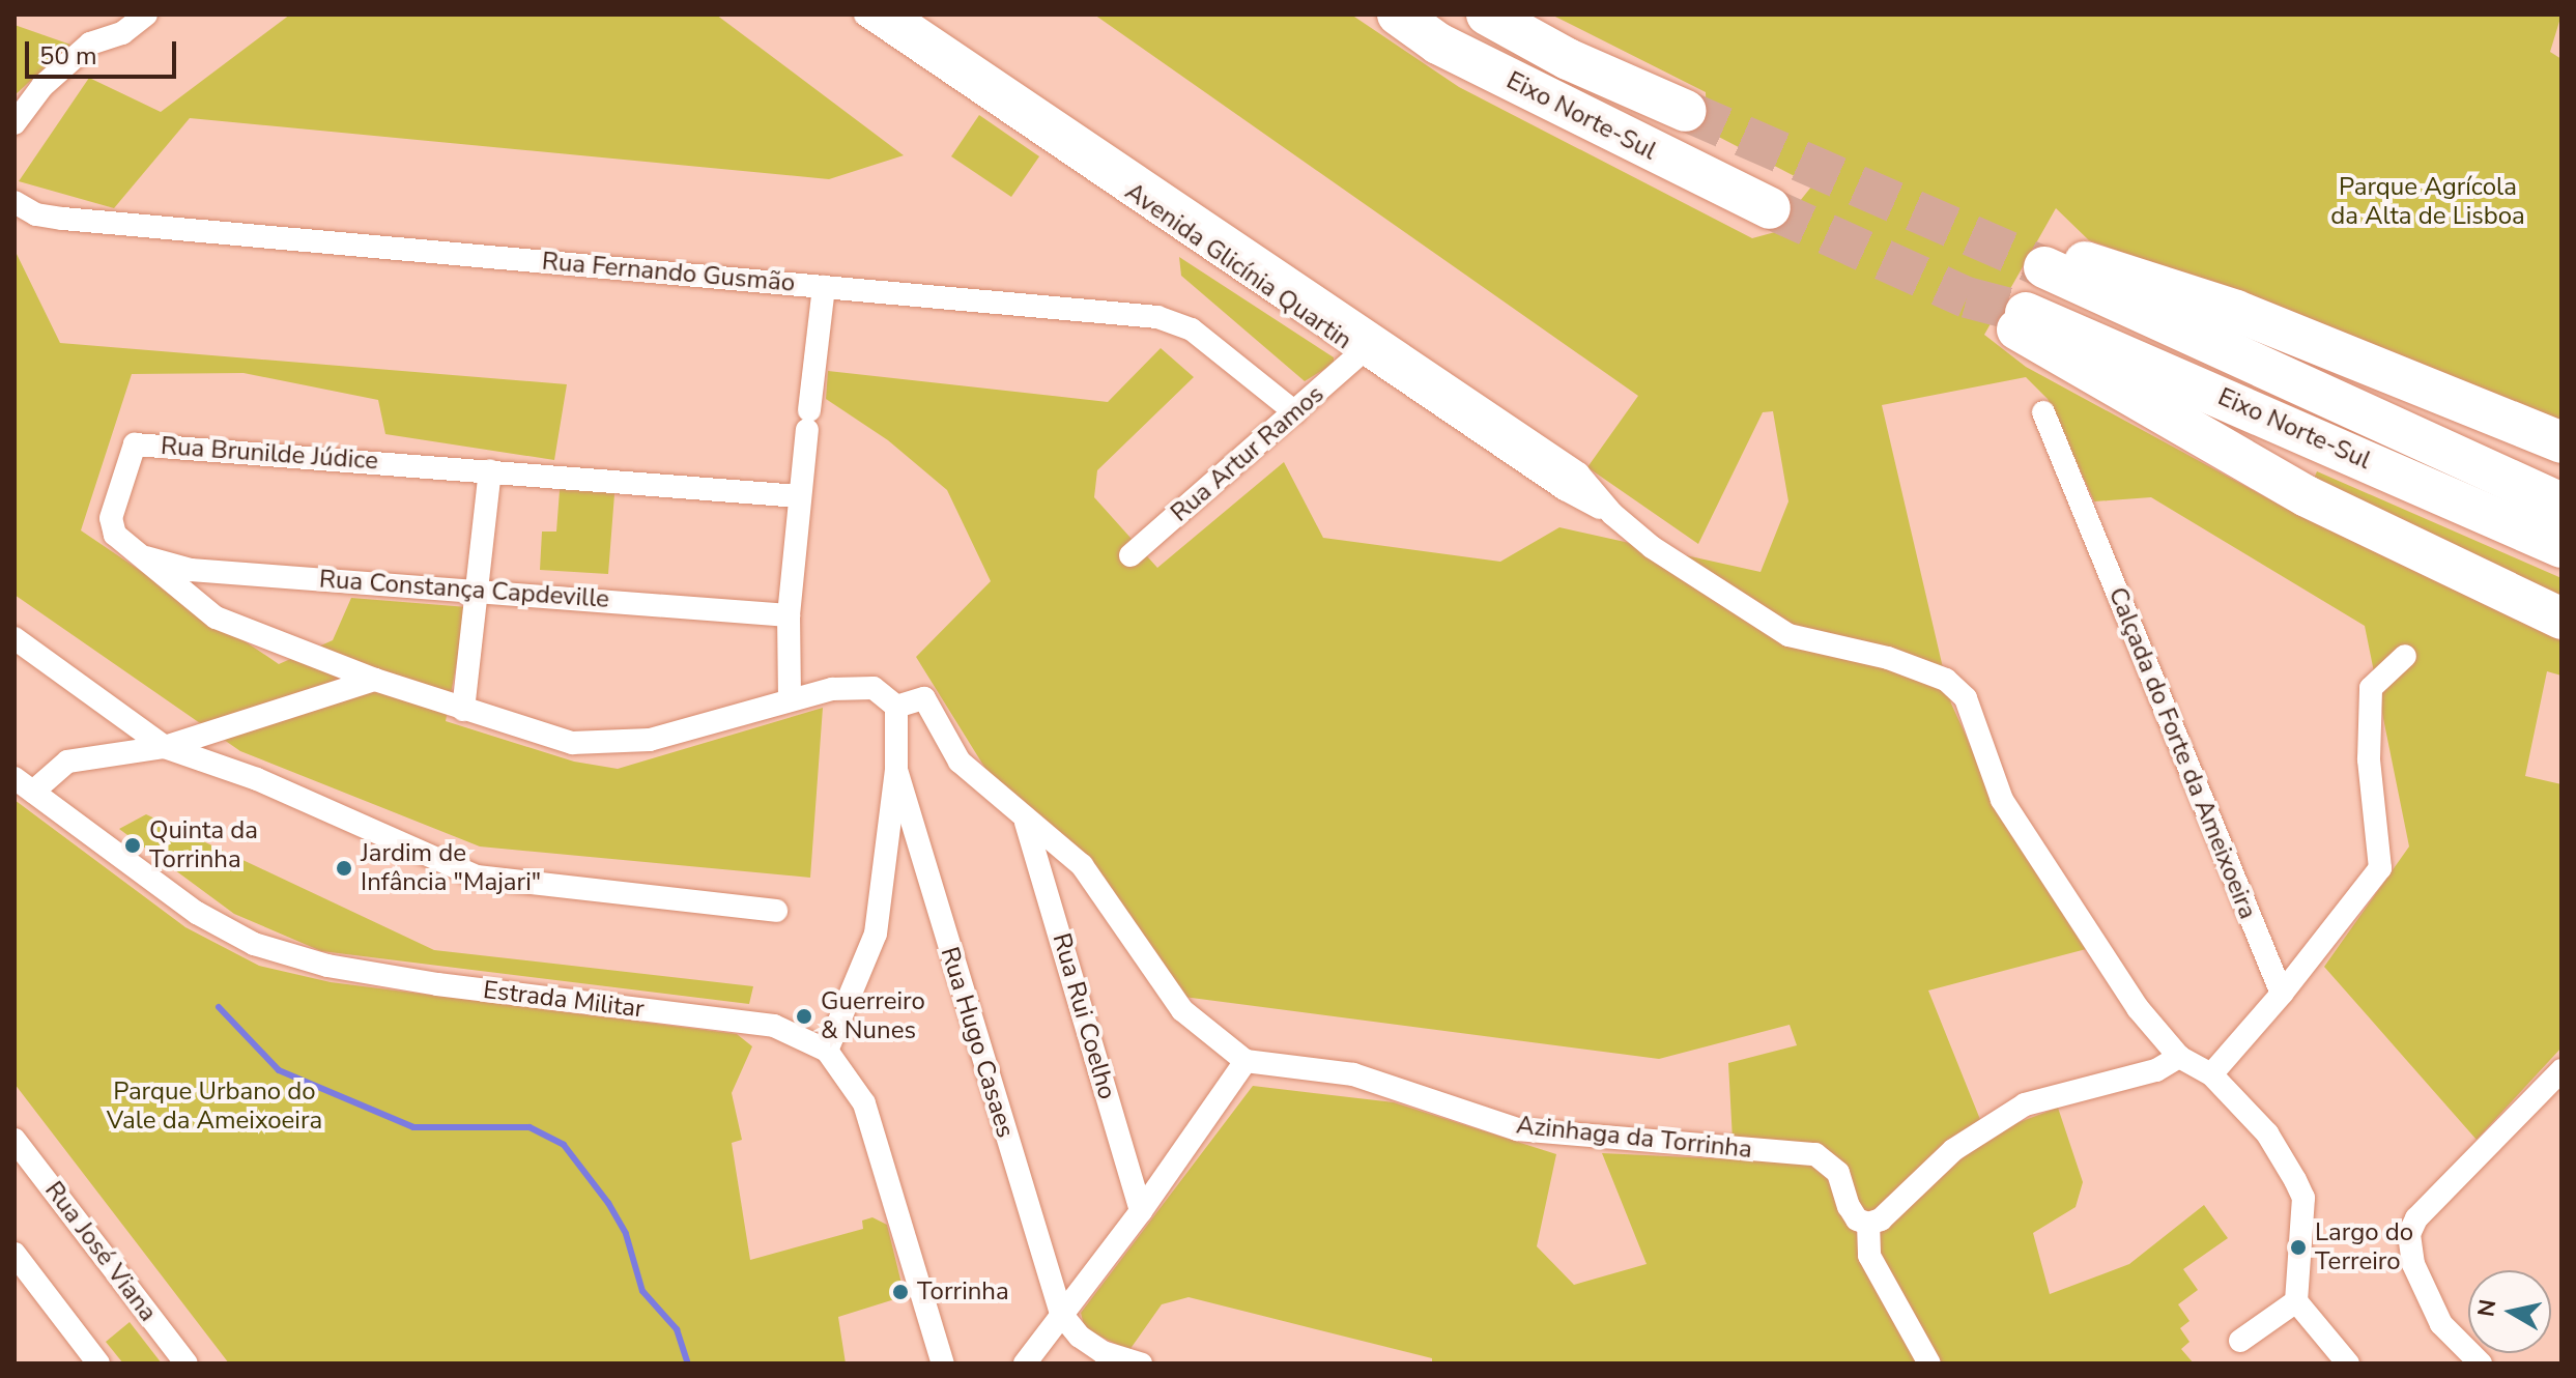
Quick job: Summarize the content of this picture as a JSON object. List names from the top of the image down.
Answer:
{
  "streets": {
    "highway": ["Eixo Norte-Sul"],
    "street": [
      "Avenida Glicínia Quartin",
      "Rua Fernando Gusmão",
      "Rua Brunilde Júdice",
      "Rua Artur Ramos",
      "Rua Constança Capdeville",
      "Calçada do Forte da Ameixoeira",
      "Estrada Militar",
      "Rua Rui Coelho",
      "Rua Hugo Casaes",
      "Azinhaga da Torrinha",
      "Rua José Viana"
    ]
  },
  "crossings": [
    ["Avenida Glicínia Quartin", "Rua Artur Ramos"],
    ["Rua Fernando Gusmão", "Rua Artur Ramos"],
    ["Rua Brunilde Júdice", "Rua Constança Capdeville"]
  ],
  "parks": ["Parque Agrícola da Alta de Lisboa", "Parque Urbano do Vale da Ameixoeira"],
  "places": [
    "Quinta da Torrinha",
    "Jardim de Infância \"Majari\"",
    "Guerreiro & Nunes",
    "Largo do Terreiro",
    "Torrinha"
  ],
  "scale_bar": "50 m",
  "north": "left"
}
